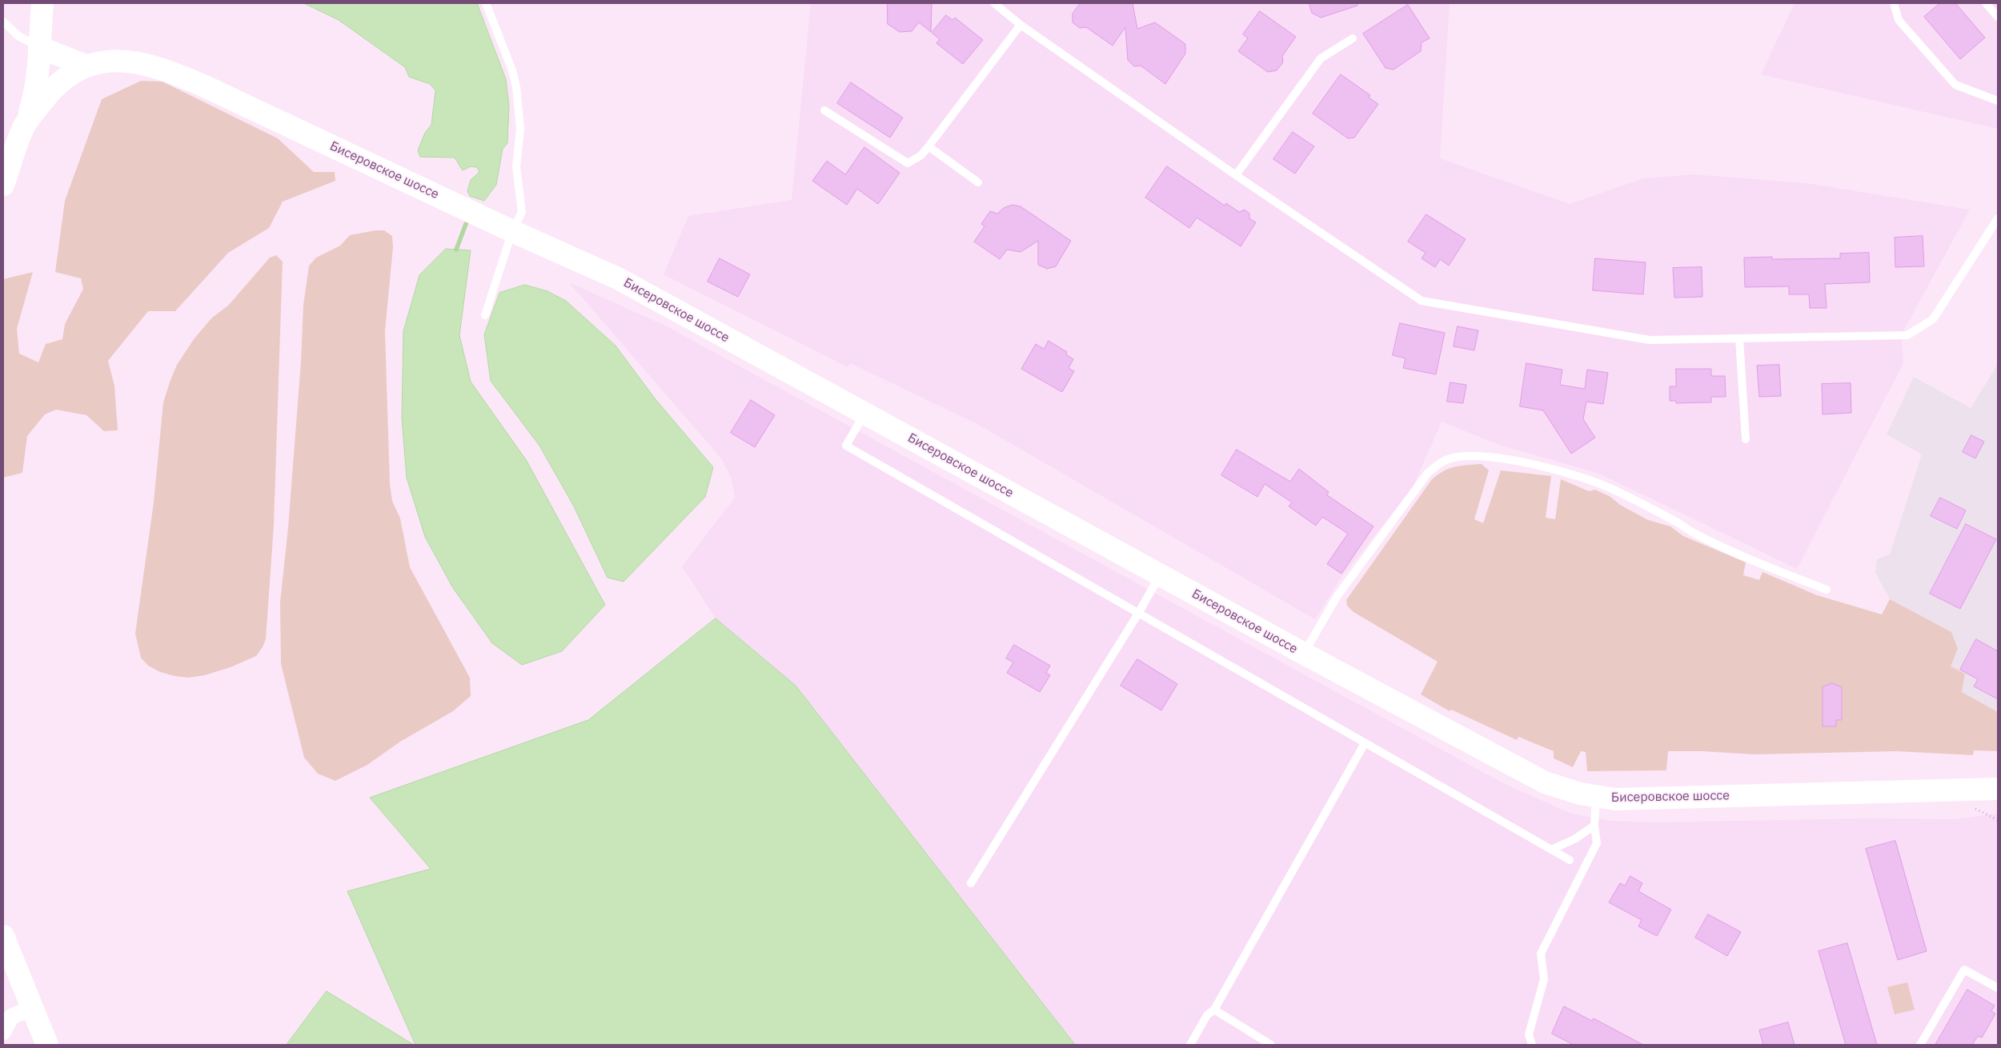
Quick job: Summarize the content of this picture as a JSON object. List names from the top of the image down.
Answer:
{
  "streets": {
    "main road": ["Бисеровское шоссе"]
  }
}
